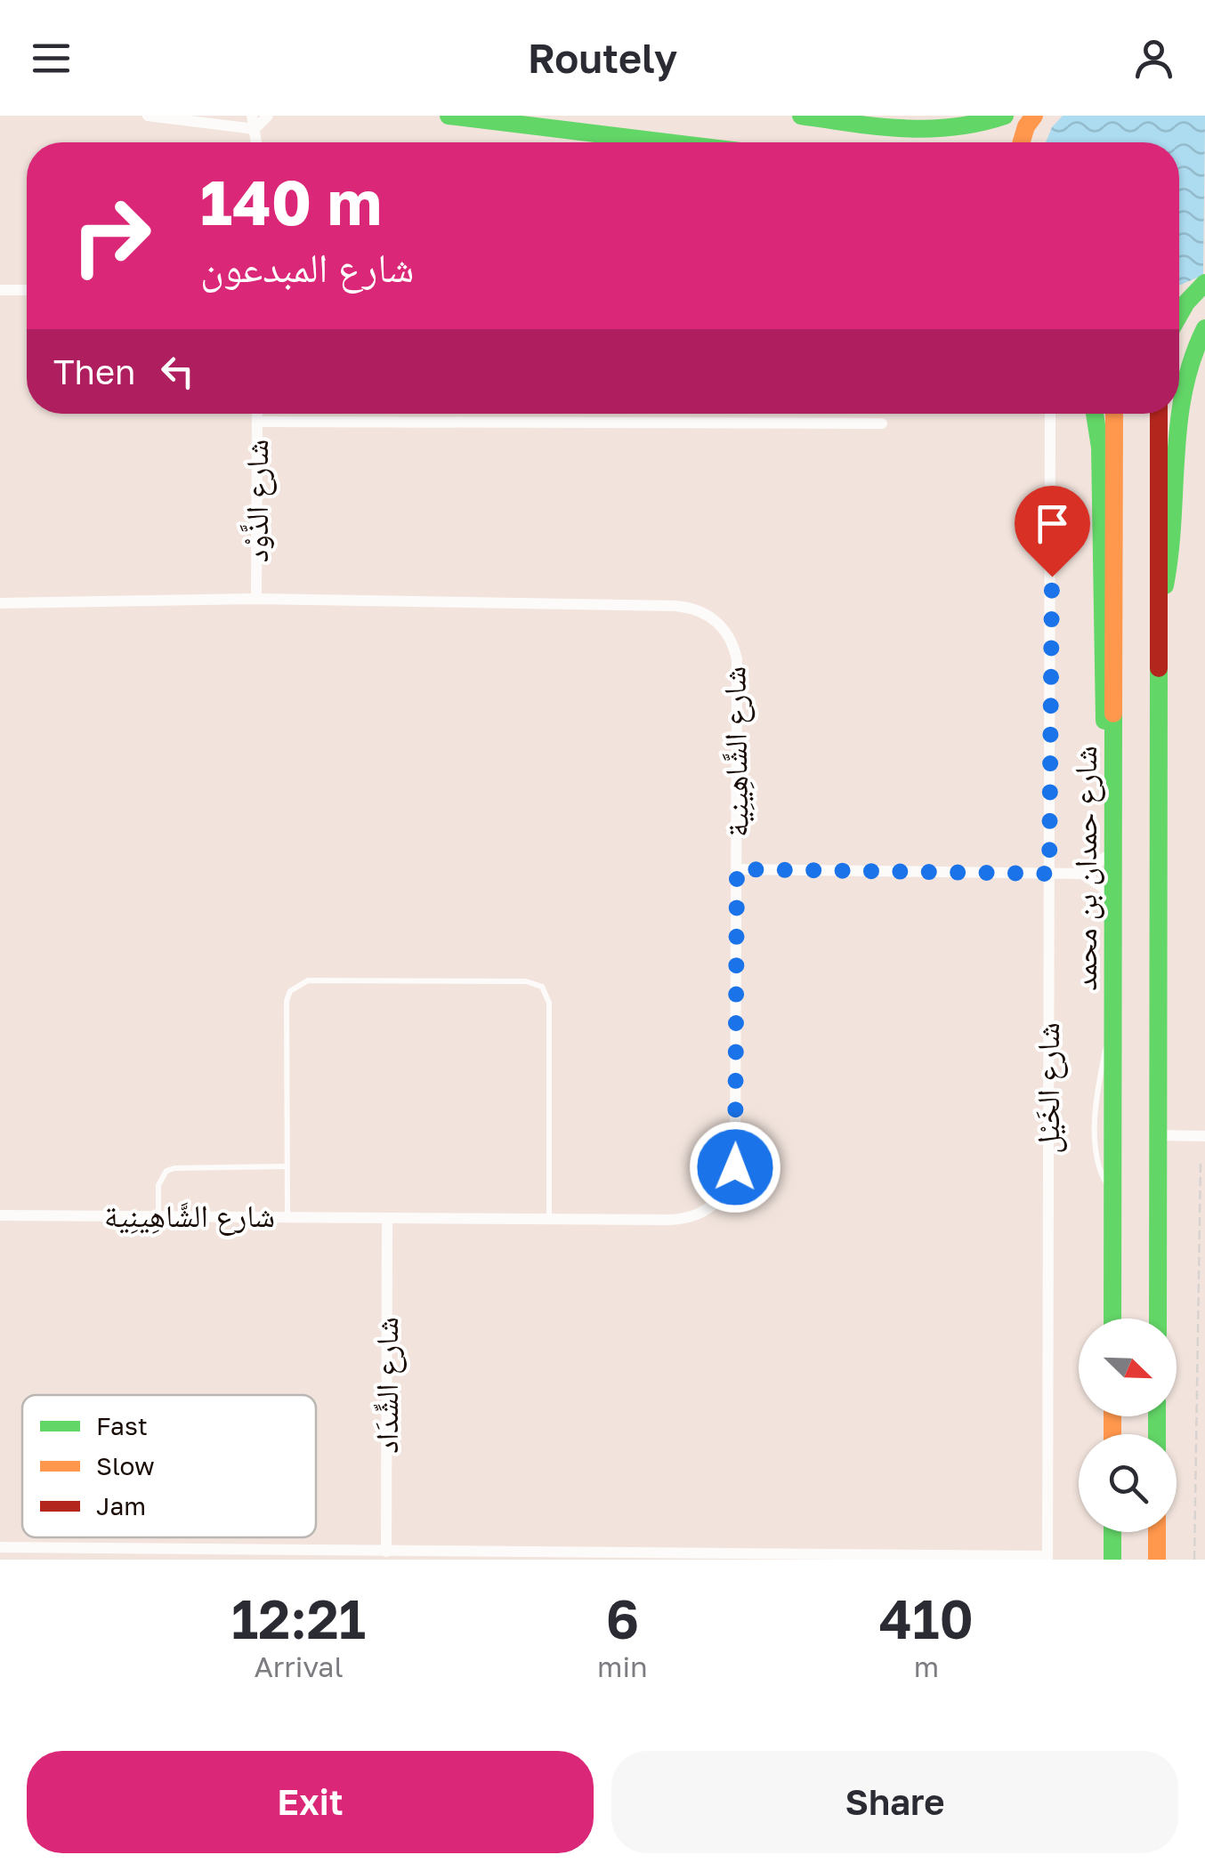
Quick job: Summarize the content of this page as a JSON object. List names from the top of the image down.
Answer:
{
  "streets": {
    "main road": ["شارع حمدان بن محمد"],
    "street": [
      "شارع الذَّوْد",
      "شارع الشَّاهِينِية",
      "شارع الخَيْل",
      "شارع الشِّدَاد"
    ]
  },
  "crossings": [
    ["شارع الذَّوْد", "شارع الشَّاهِينِية"],
    ["شارع الشَّاهِينِية", "شارع الشِّدَاد"]
  ],
  "legend": ["Fast", "Slow", "Jam"],
  "north": "bottom right",
  "page": {
    "header": "Routely",
    "turn": ["140 m", "شارع المبدعون"],
    "then": "Then",
    "eta": [
      "12:21",
      "Arrival",
      "6",
      "min",
      "410",
      "m"
    ],
    "buttons": ["Exit", "Share"]
  }
}
